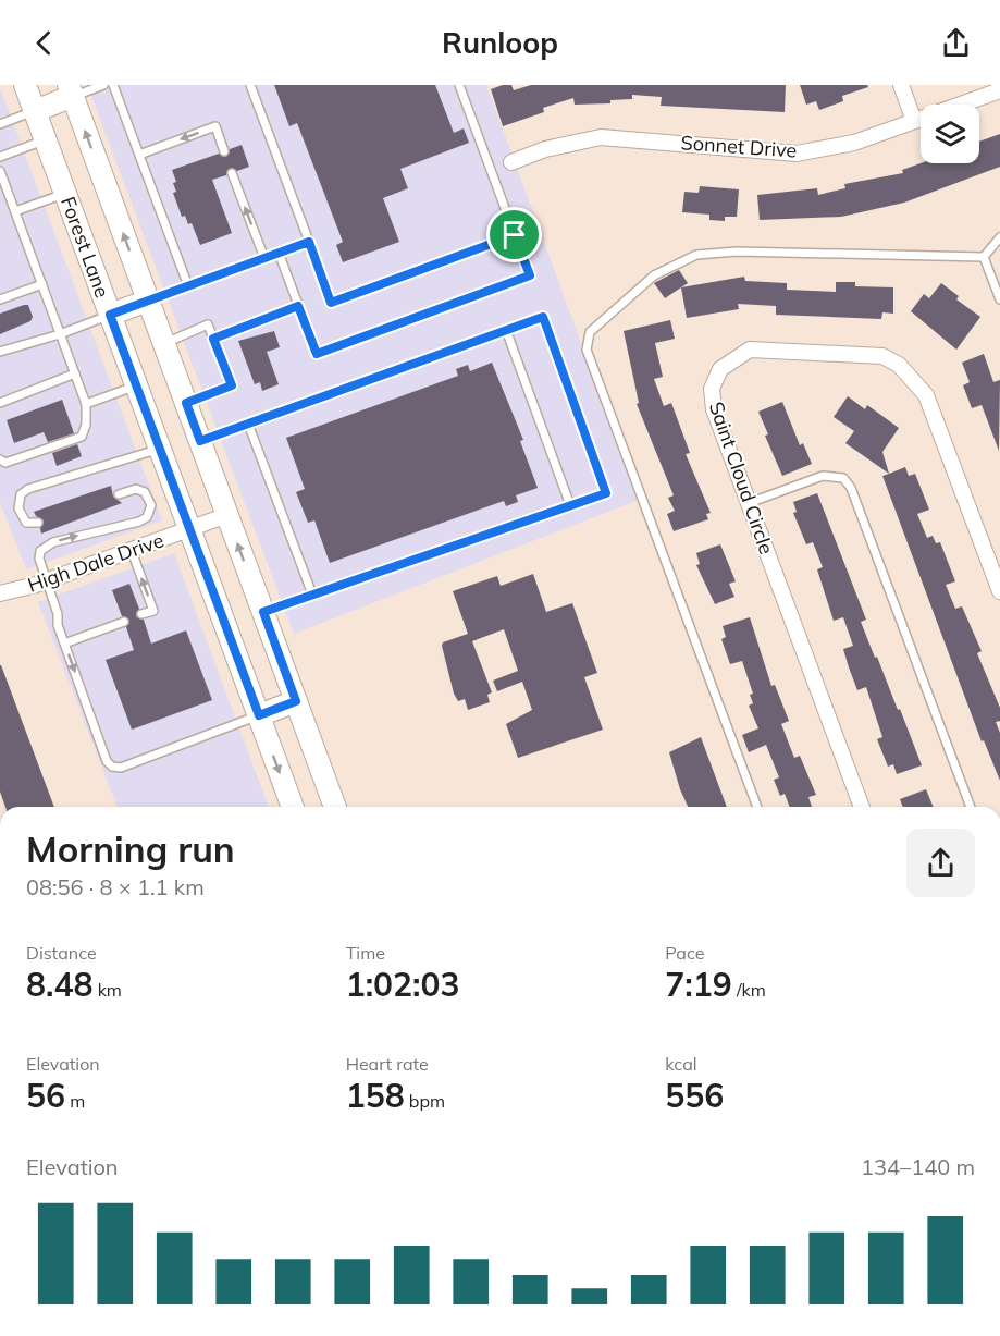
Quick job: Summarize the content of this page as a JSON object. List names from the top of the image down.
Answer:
{
  "streets": {
    "main road": ["Forest Lane"],
    "street": ["Sonnet Drive", "Saint Cloud Circle", "High Dale Drive"]
  },
  "crossings": [
    ["Forest Lane", "High Dale Drive"]
  ],
  "page": {
    "header": "Runloop",
    "heading": ["Morning run", "08:56 · 8 × 1.1 km"],
    "stats": [
      ["Distance", "8.48 km"],
      ["Time", "1:02:03"],
      ["Pace", "7:19 /km"],
      ["Elevation", "56 m"],
      ["Heart rate", "158 bpm"],
      ["kcal", "556"]
    ],
    "chart": ["Elevation", "134–140 m"]
  }
}
